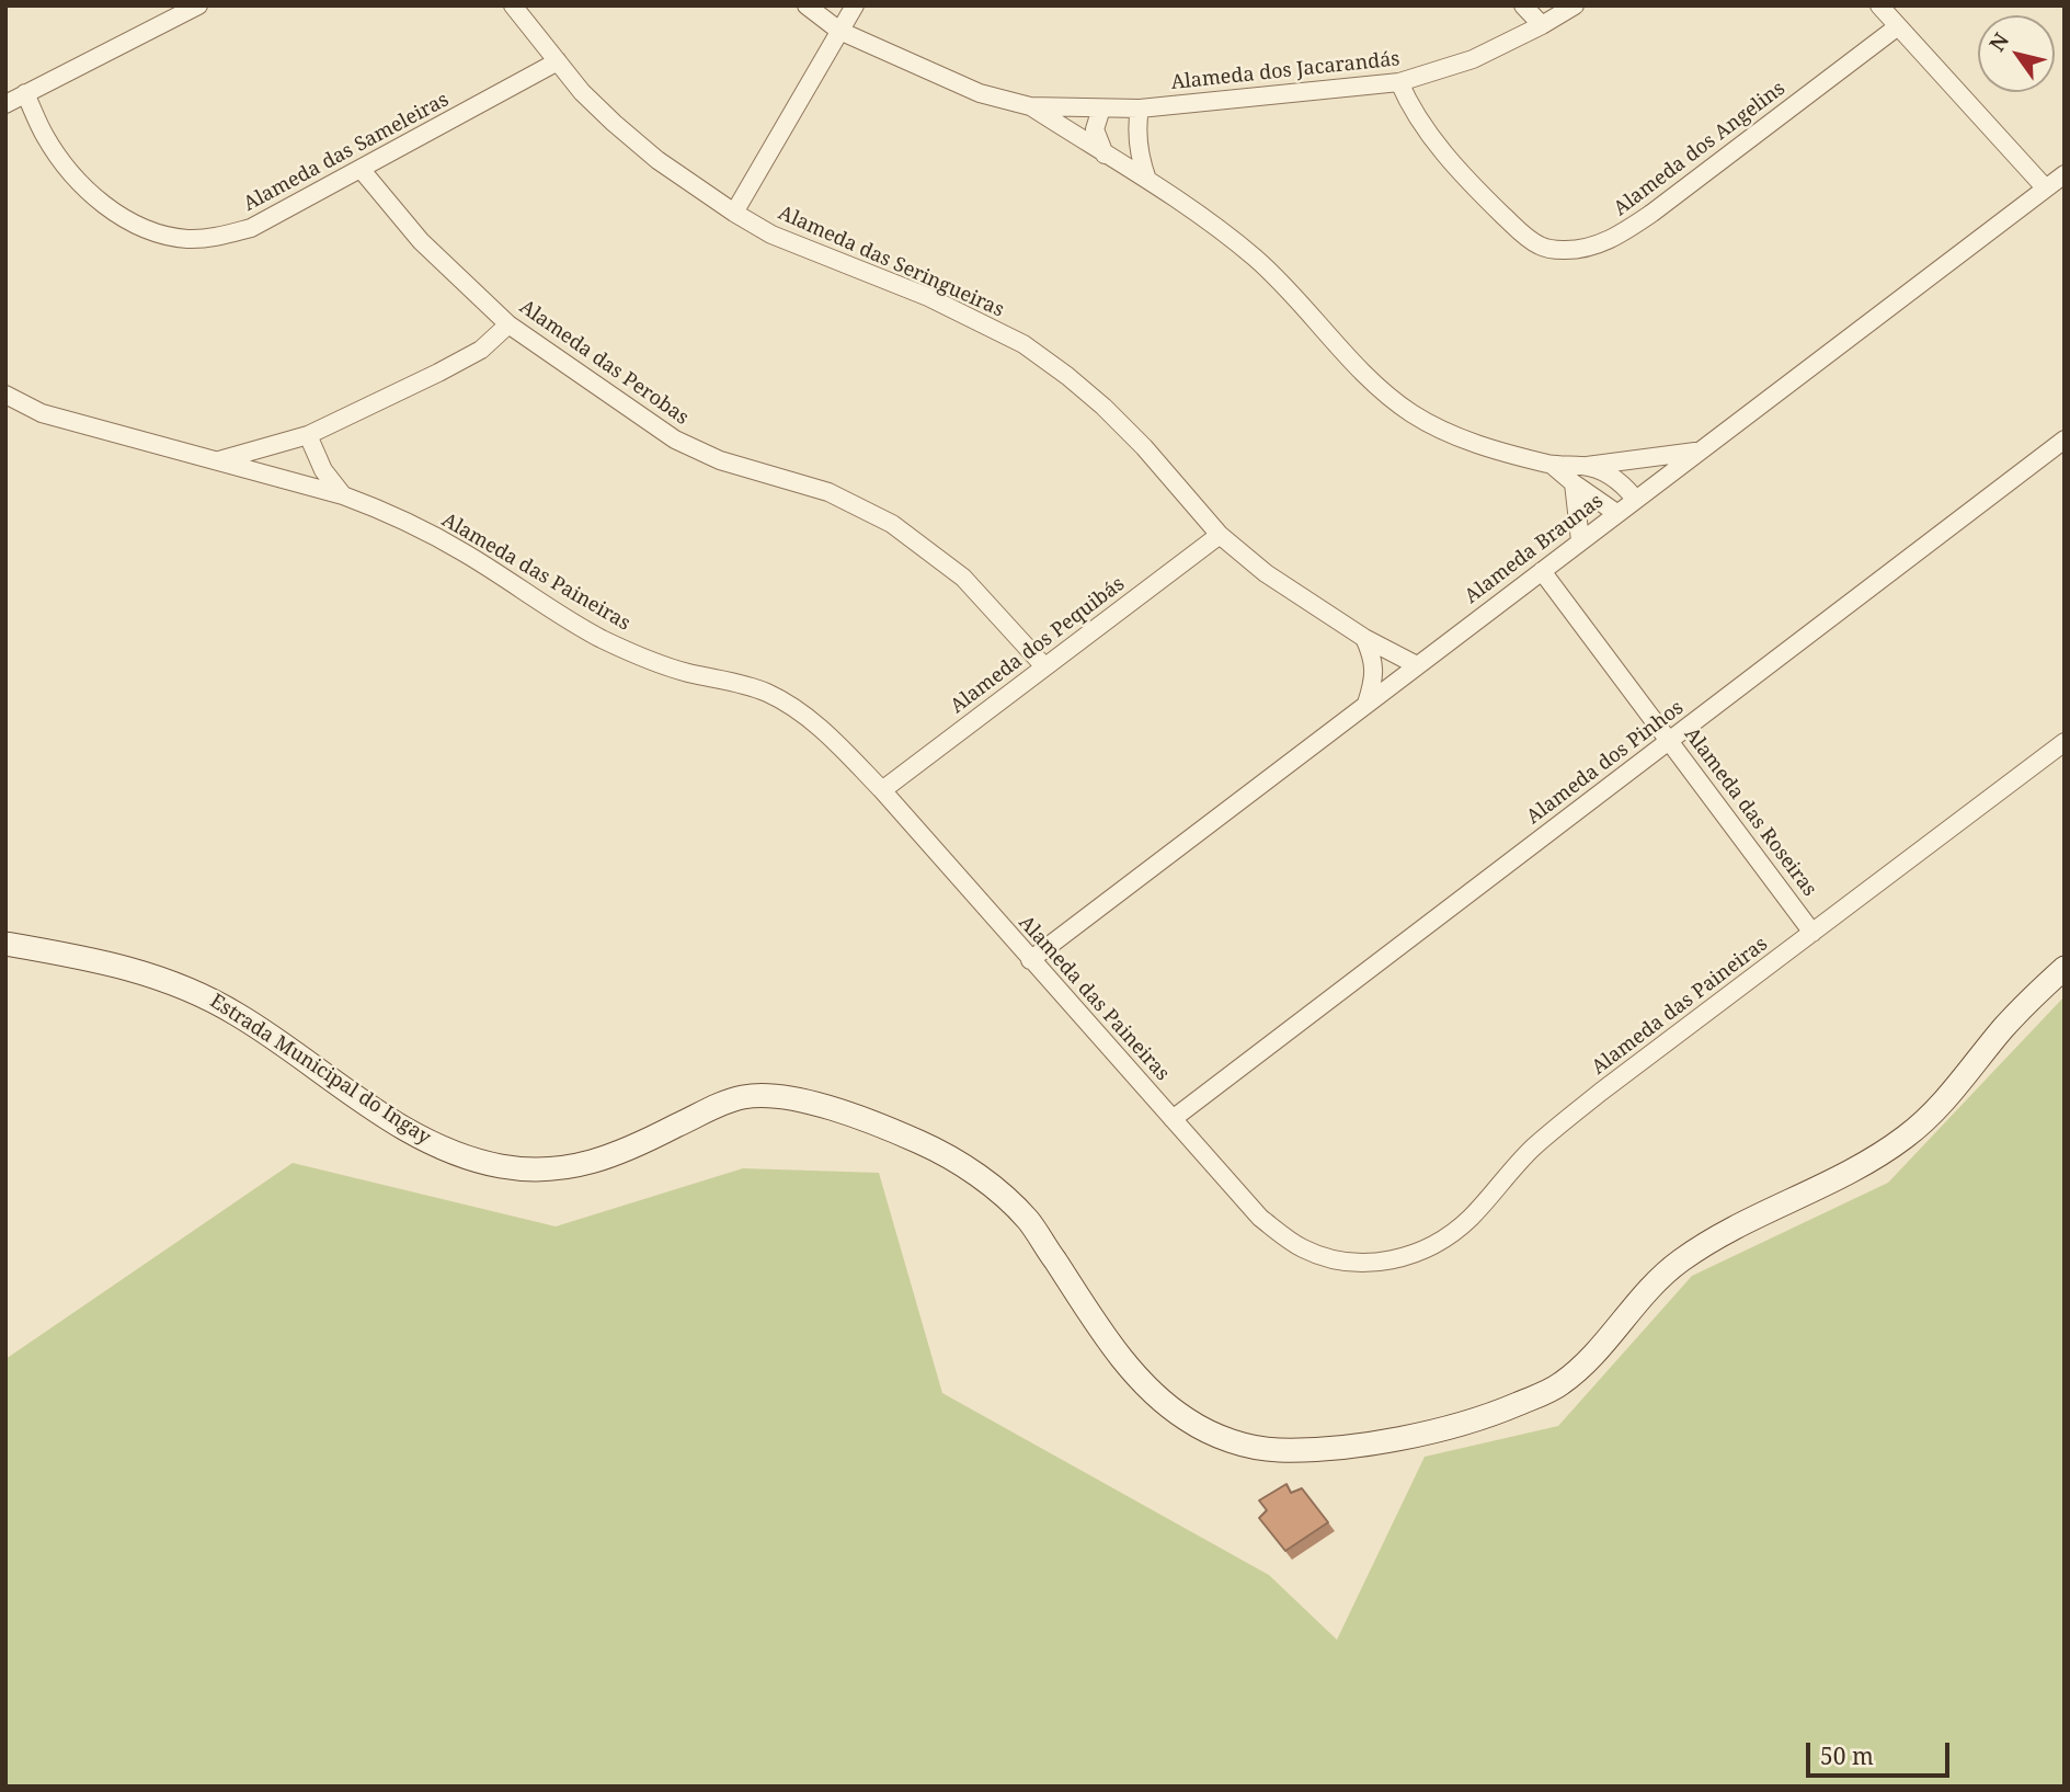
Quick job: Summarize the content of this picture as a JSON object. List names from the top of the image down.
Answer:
{
  "streets": {
    "street": [
      "Alameda dos Jacarandás",
      "Alameda dos Angelins",
      "Alameda das Sameleiras",
      "Alameda das Seringueiras",
      "Alameda das Perobas",
      "Alameda Braunas",
      "Alameda das Paineiras",
      "Alameda dos Pequibás",
      "Alameda dos Pinhos",
      "Alameda das Roseiras",
      "Estrada Municipal do Ingay"
    ]
  },
  "crossings": [
    ["Alameda dos Jacarandás", "Alameda dos Angelins"],
    ["Alameda das Sameleiras", "Alameda das Seringueiras"],
    ["Alameda das Sameleiras", "Alameda das Perobas"],
    ["Alameda das Seringueiras", "Alameda Braunas"],
    ["Alameda das Seringueiras", "Alameda dos Pequibás"],
    ["Alameda das Perobas", "Alameda dos Pequibás"],
    ["Alameda Braunas", "Alameda das Paineiras"],
    ["Alameda Braunas", "Alameda das Roseiras"],
    ["Alameda das Paineiras", "Alameda dos Pequibás"],
    ["Alameda das Paineiras", "Alameda dos Pinhos"],
    ["Alameda das Paineiras", "Alameda das Roseiras"],
    ["Alameda dos Pinhos", "Alameda das Roseiras"]
  ],
  "scale_bar": "50 m",
  "north": "top left"
}
